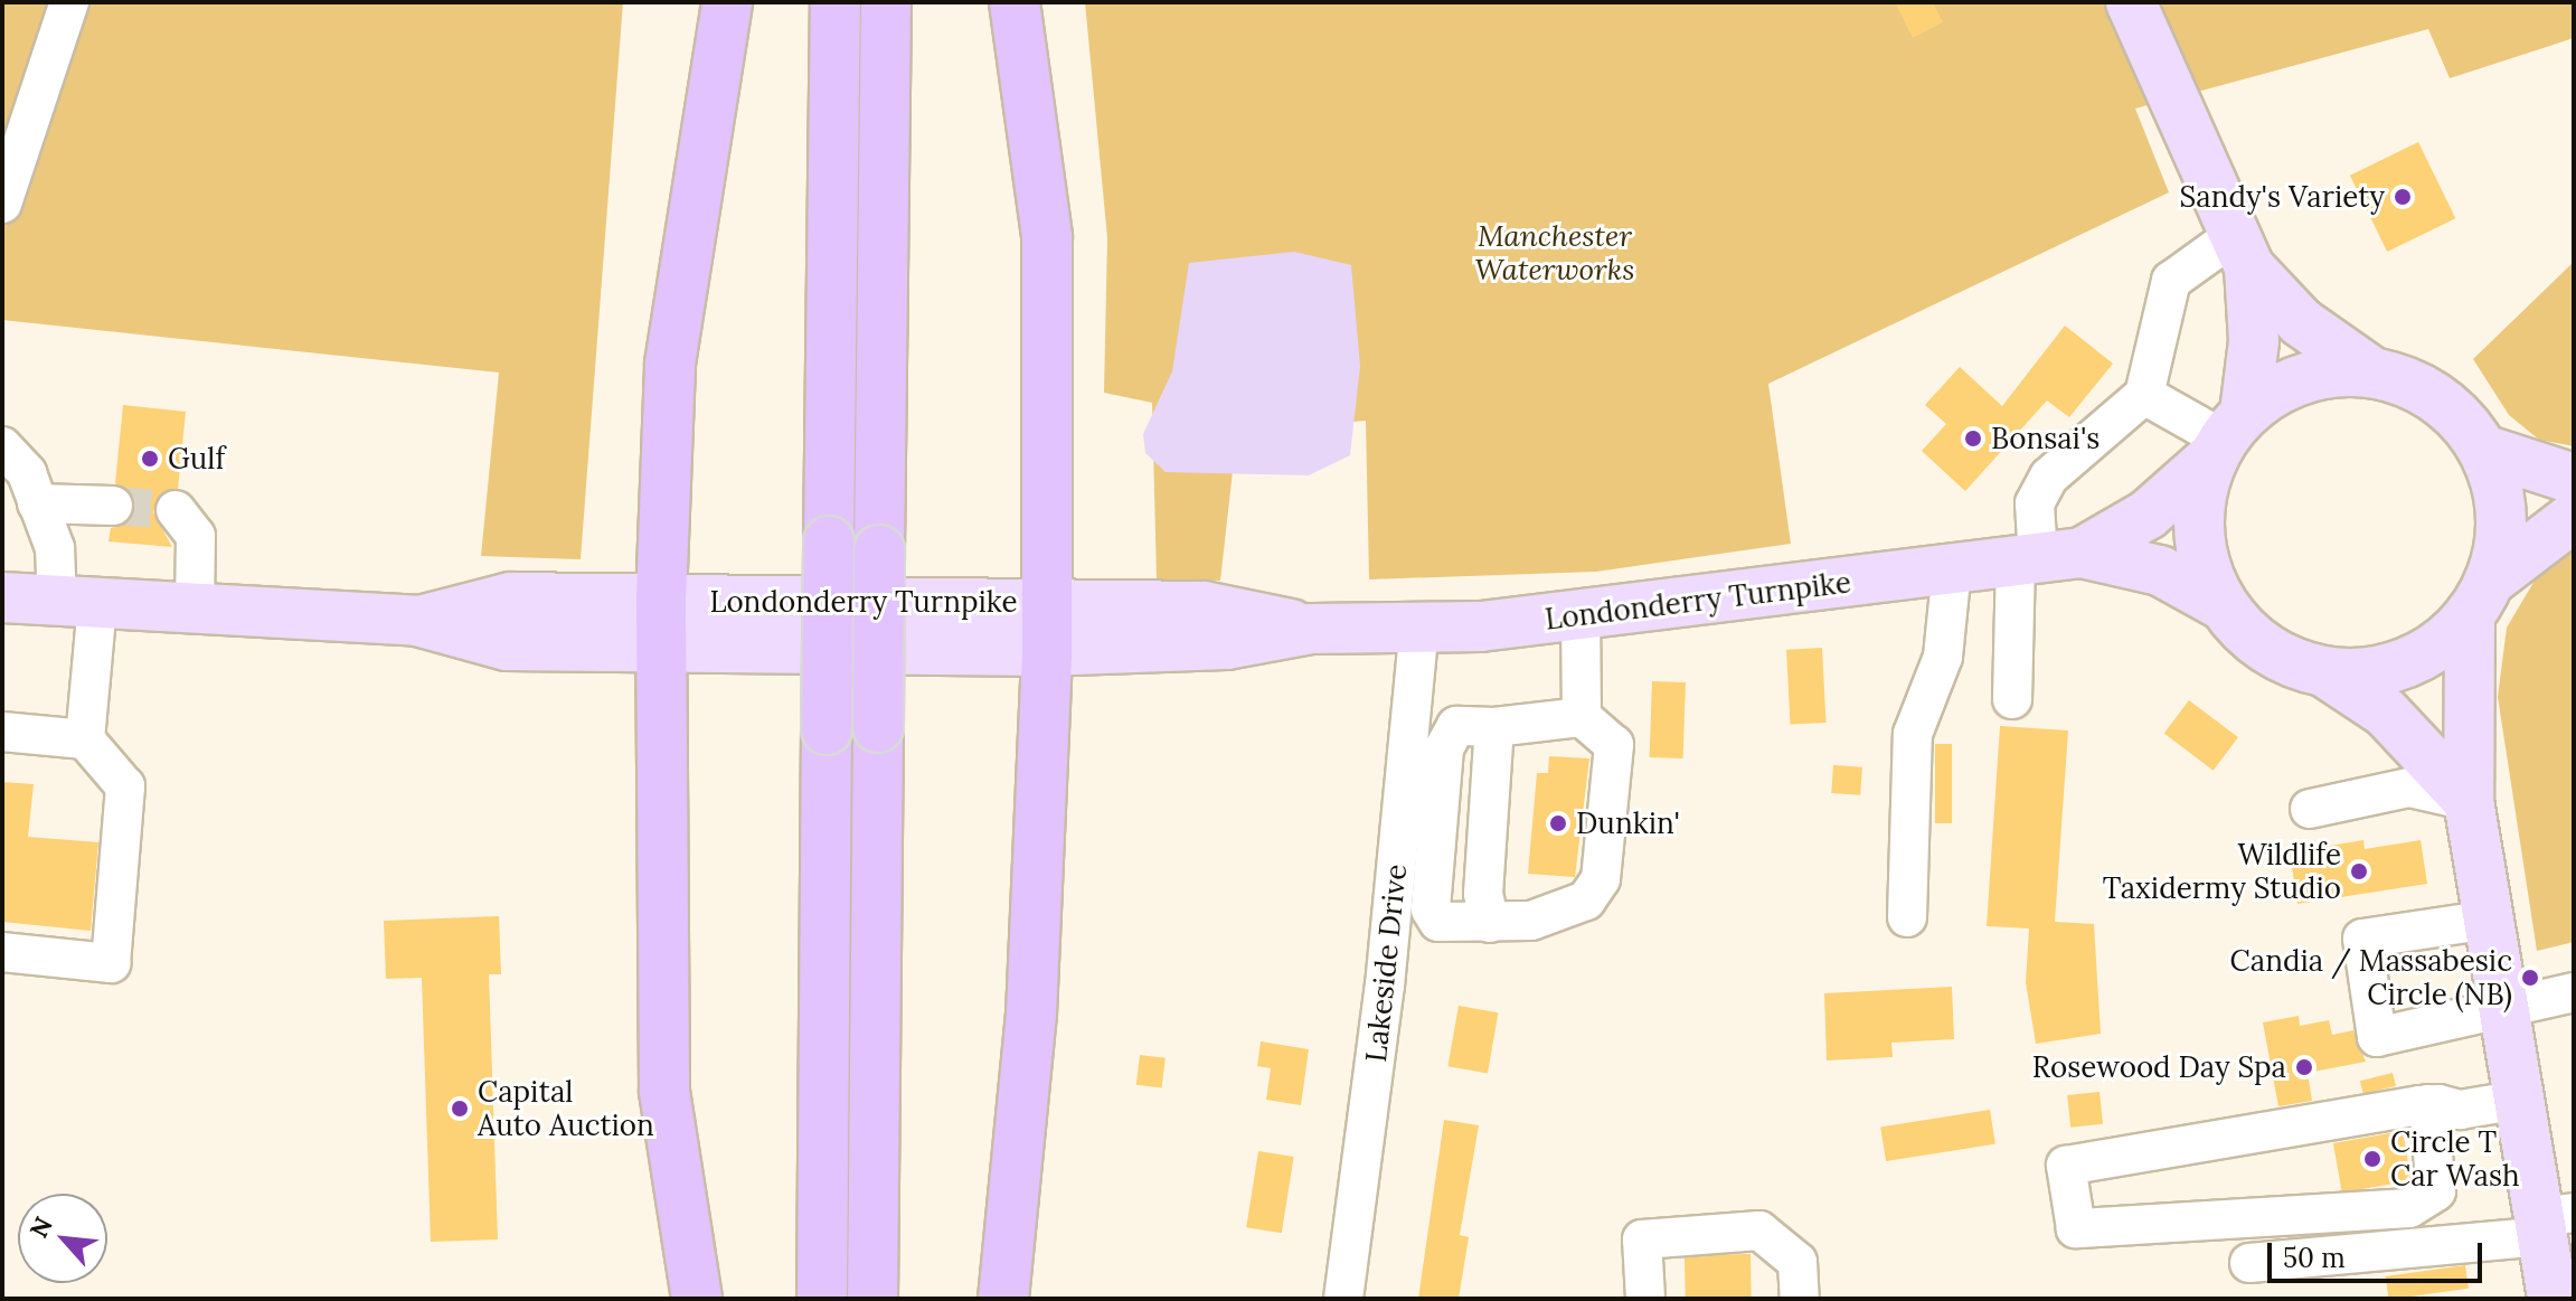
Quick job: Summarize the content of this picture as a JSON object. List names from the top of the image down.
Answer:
{
  "streets": {
    "main road": ["Londonderry Turnpike"],
    "street": ["Lakeside Drive"]
  },
  "crossings": [
    ["Londonderry Turnpike", "Lakeside Drive"]
  ],
  "parks": ["Manchester Waterworks"],
  "places": [
    "Sandy's Variety",
    "Bonsai's",
    "Gulf",
    "Dunkin'",
    "Wildlife Taxidermy Studio",
    "Candia / Massabesic Circle (NB)",
    "Rosewood Day Spa",
    "Capital Auto Auction",
    "Circle T Car Wash"
  ],
  "scale_bar": "50 m",
  "north": "top left"
}
